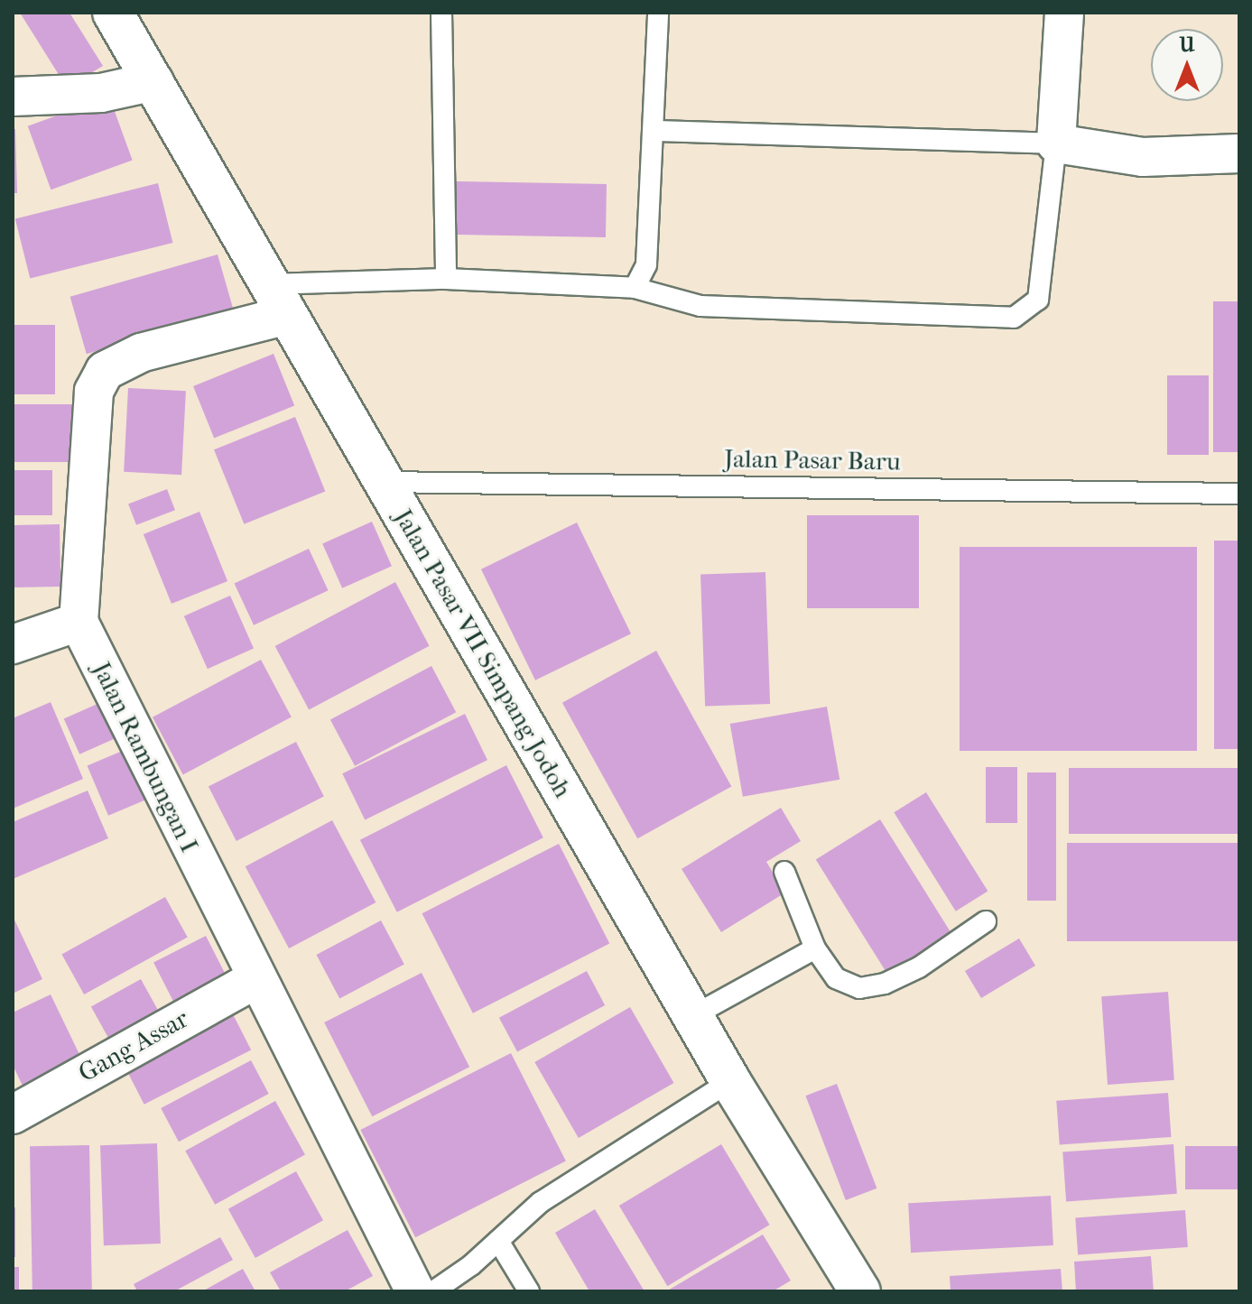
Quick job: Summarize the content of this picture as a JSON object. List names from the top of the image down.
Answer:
{
  "streets": {
    "main road": ["Jalan Pasar VII Simpang Jodoh"],
    "street": ["Jalan Rambungan I", "Gang Assar"],
    "lane": ["Jalan Pasar Baru"]
  },
  "crossings": [
    ["Jalan Pasar Baru", "Jalan Pasar VII Simpang Jodoh"],
    ["Jalan Rambungan I", "Gang Assar"]
  ],
  "north": "top"
}
